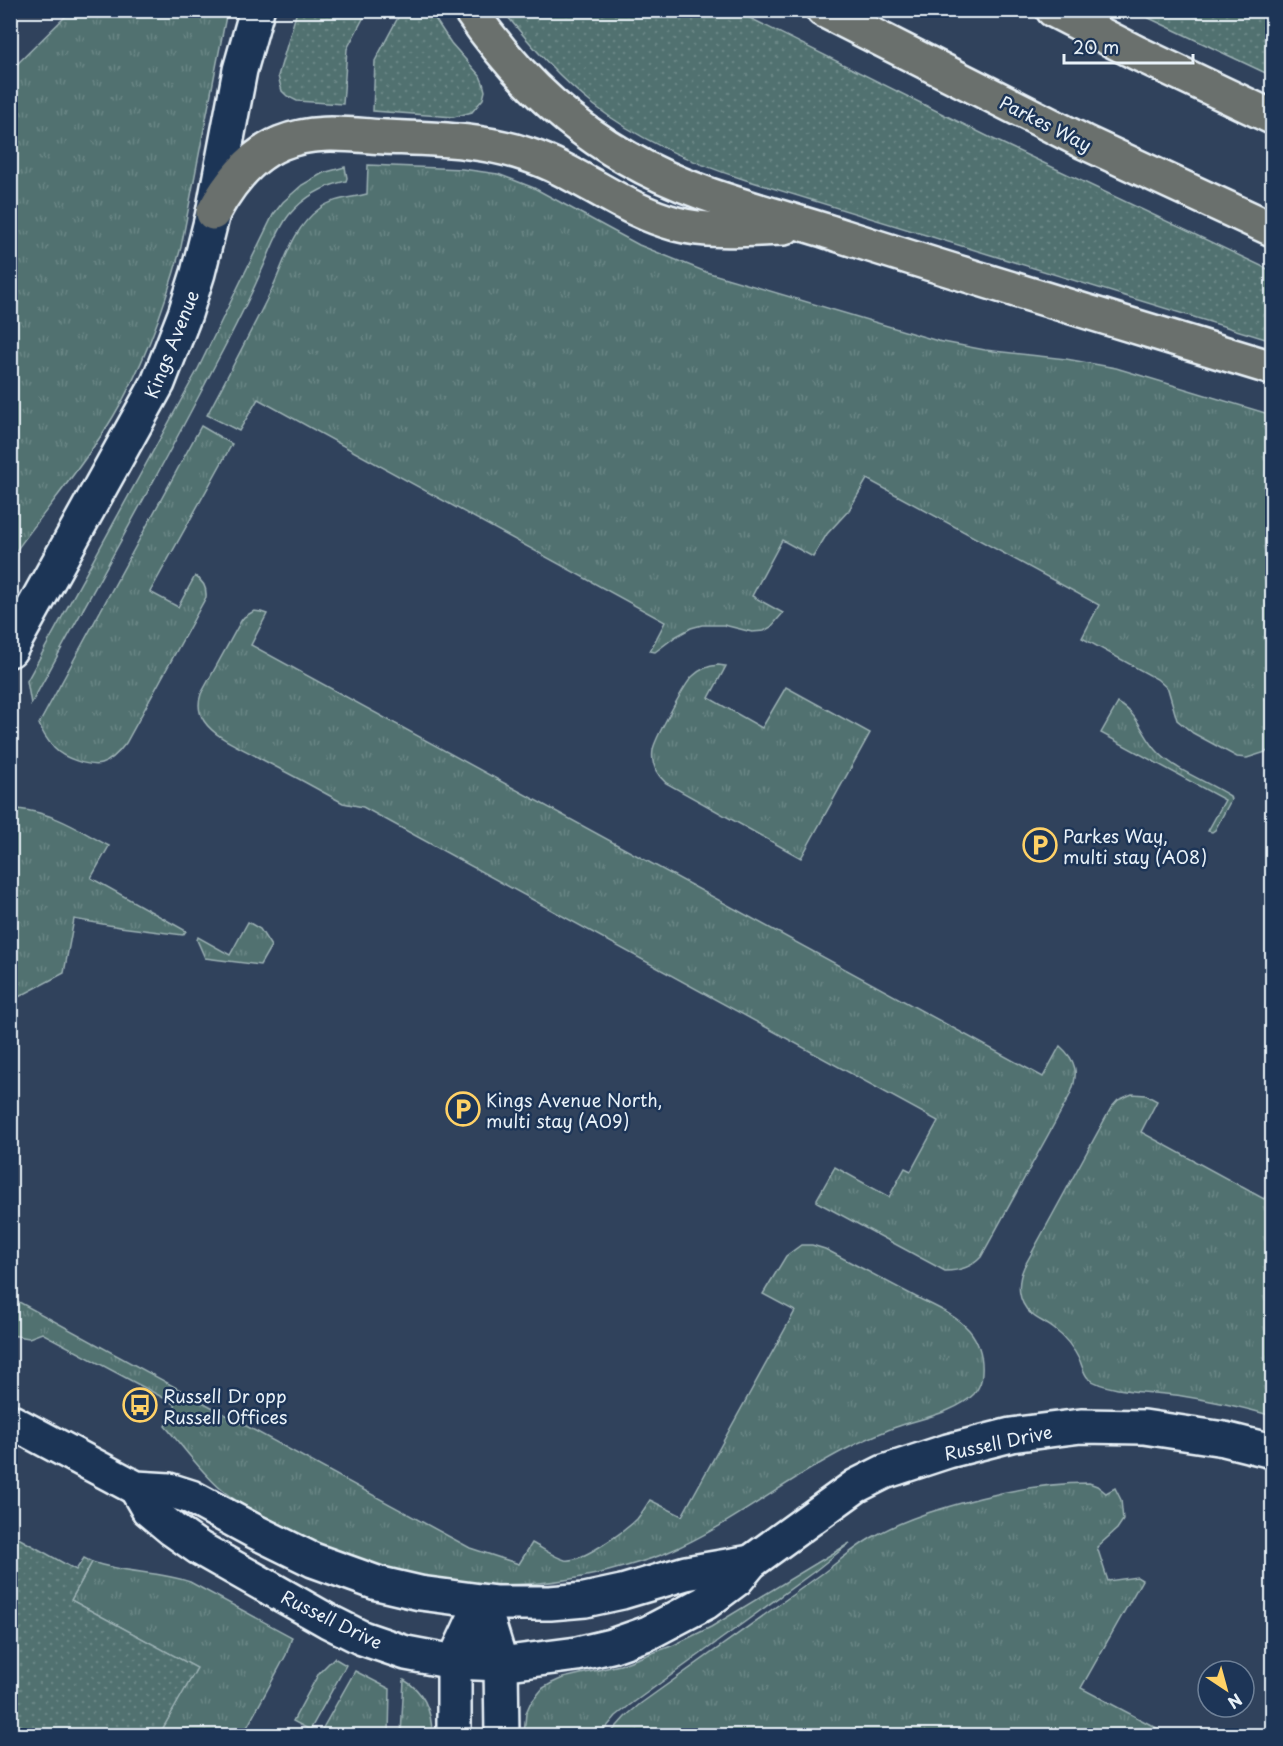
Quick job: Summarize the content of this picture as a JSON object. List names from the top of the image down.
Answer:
{
  "streets": {
    "main road": ["Parkes Way"],
    "street": ["Kings Avenue", "Russell Drive"]
  },
  "places": {
    "parking": ["Parkes Way, multi stay (A08)", "Kings Avenue North, multi stay (A09)"],
    "bus stop": ["Russell Dr opp Russell Offices"]
  },
  "scale_bar": "20 m",
  "north": "bottom right"
}
